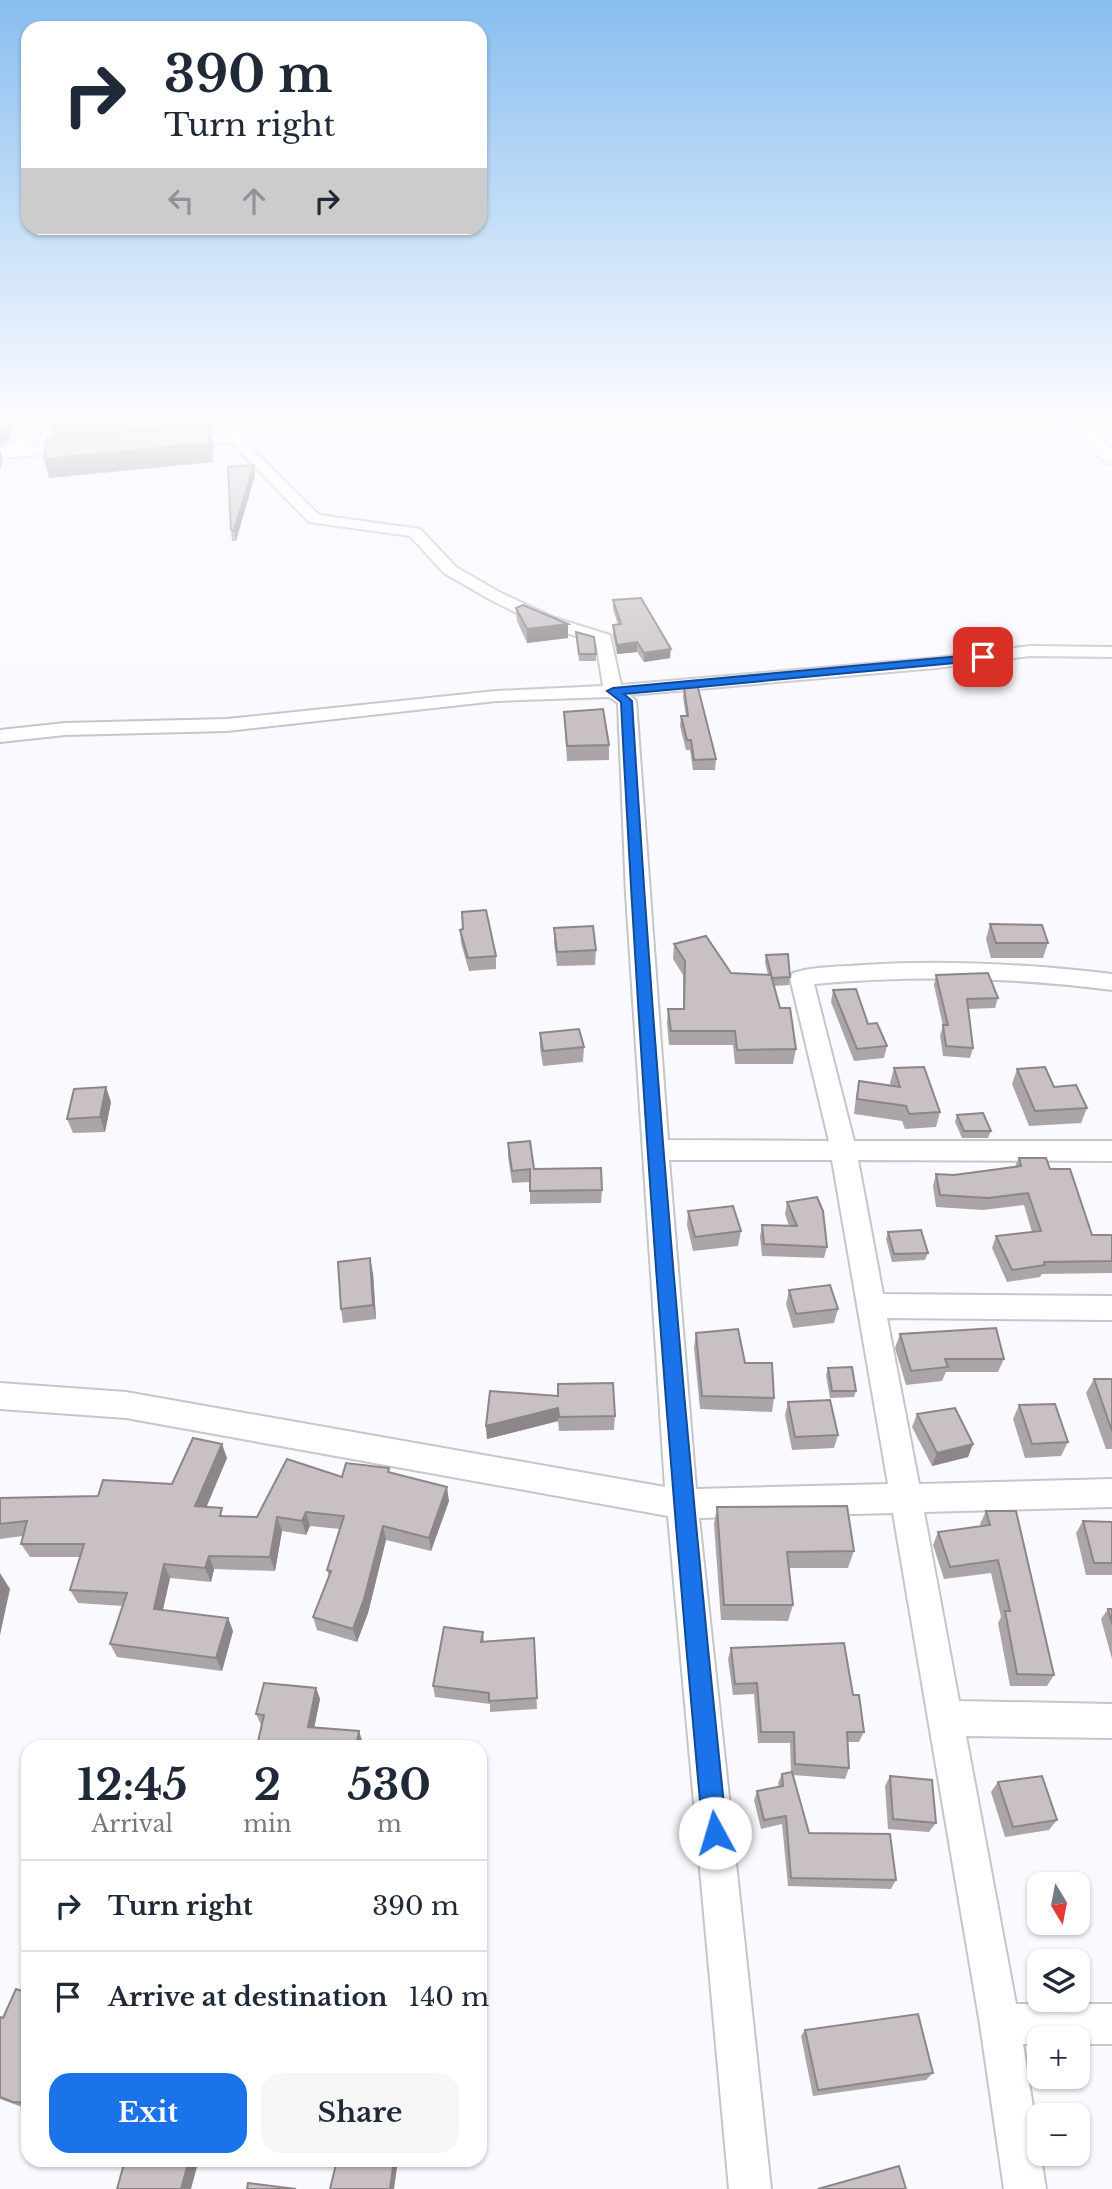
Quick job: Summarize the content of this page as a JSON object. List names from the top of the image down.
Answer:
{
  "north": "bottom",
  "page": {
    "turn": ["390 m", "Turn right"],
    "eta": [
      "12:45",
      "Arrival",
      "2",
      "min",
      "530",
      "m"
    ],
    "list": [
      {
        "name": "Turn right",
        "value": "390 m"
      },
      {
        "name": "Arrive at destination",
        "value": "140 m"
      }
    ],
    "map_buttons": ["+", "−"],
    "buttons": ["Exit", "Share"]
  }
}
